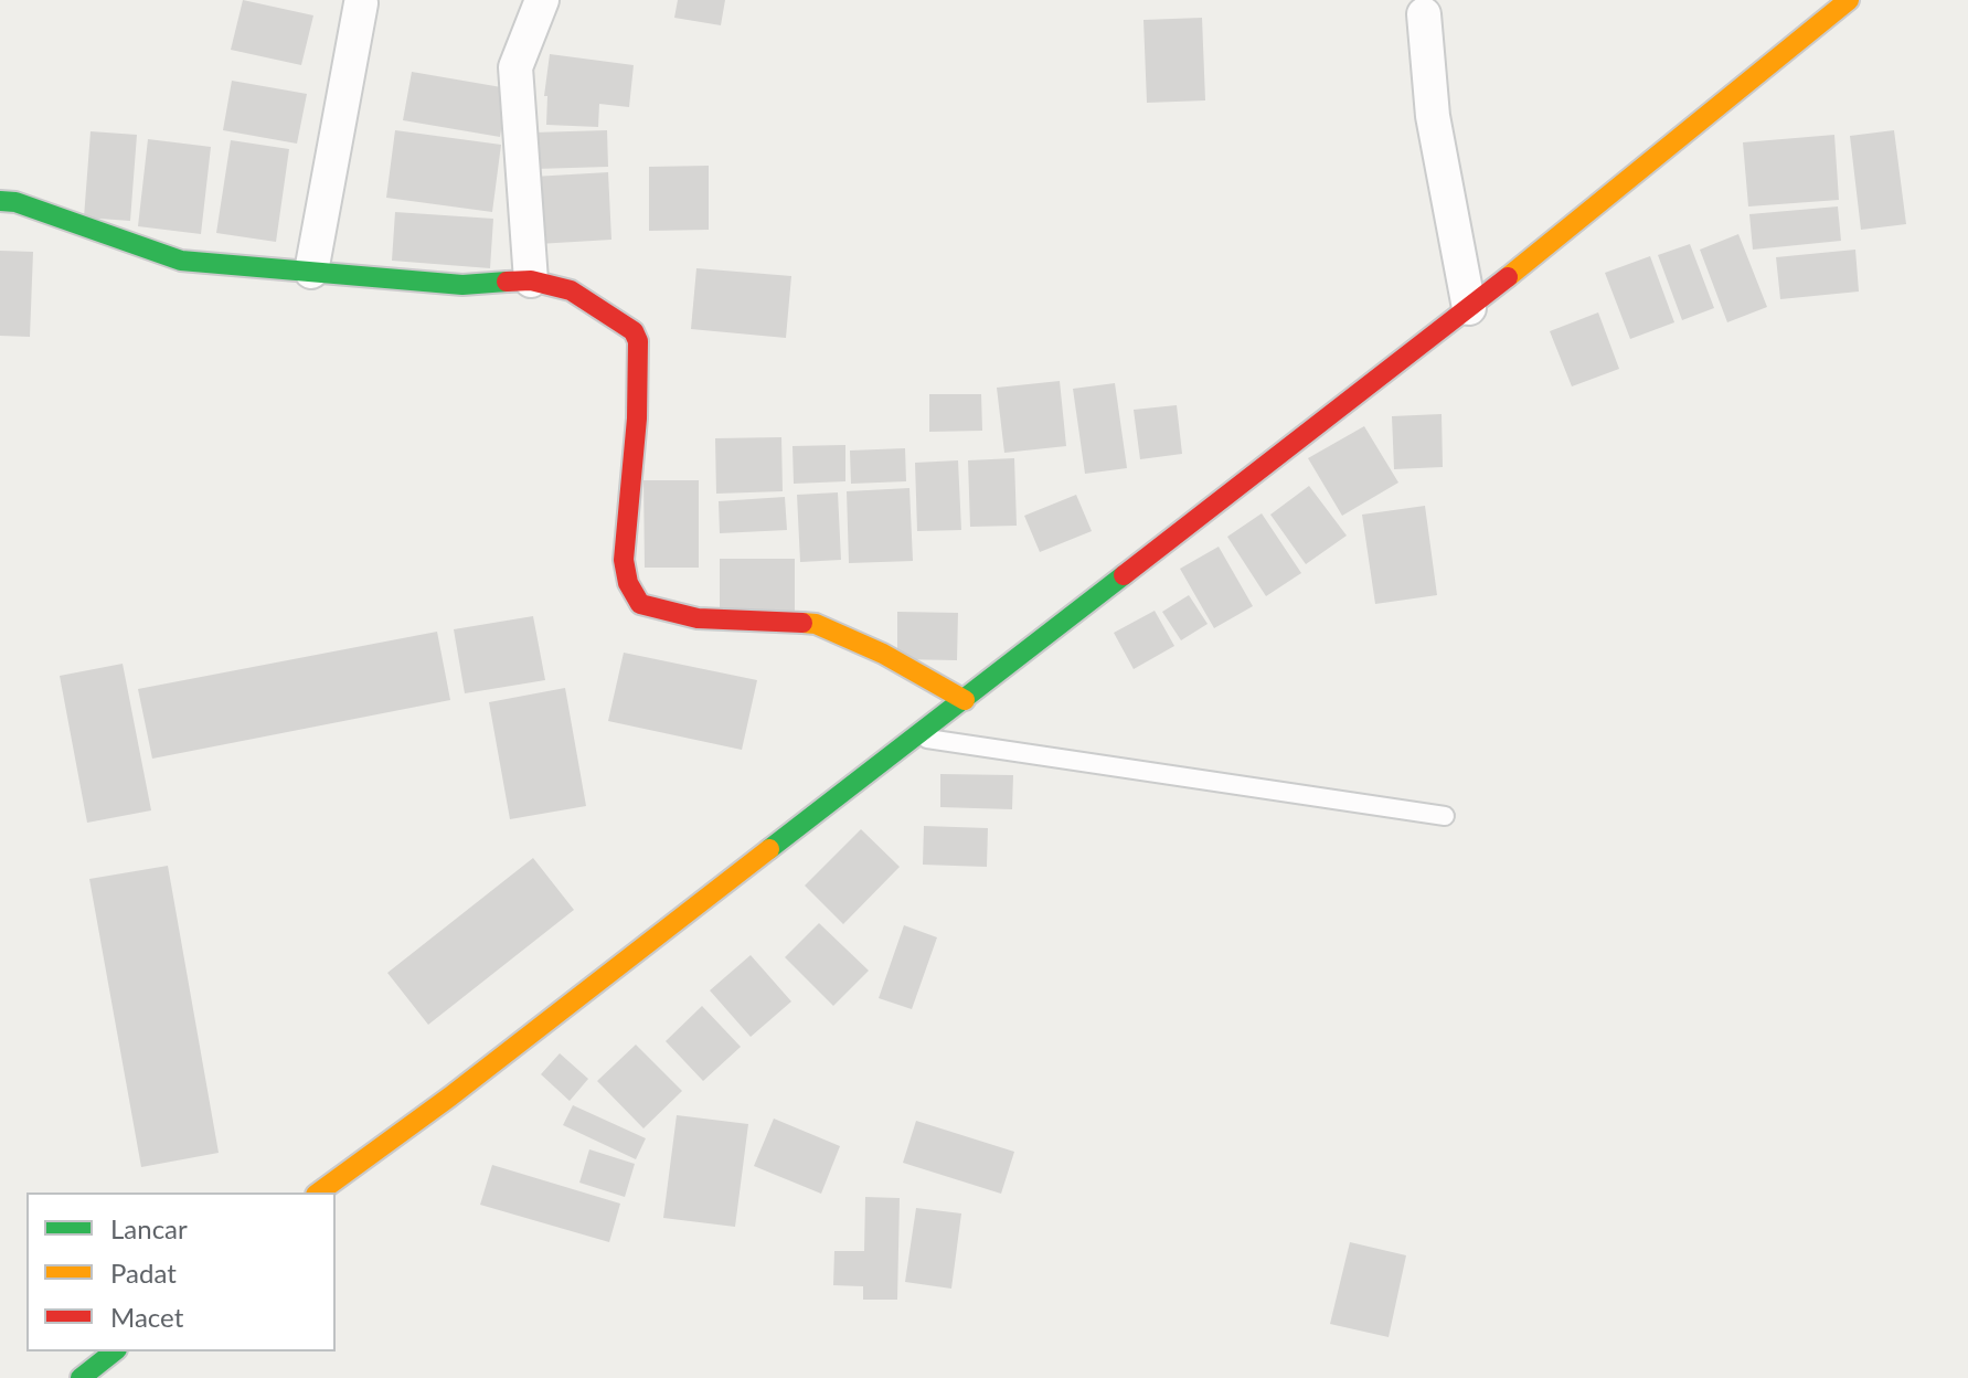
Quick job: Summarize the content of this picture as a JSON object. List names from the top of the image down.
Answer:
{
  "legend": ["Lancar", "Padat", "Macet"]
}
